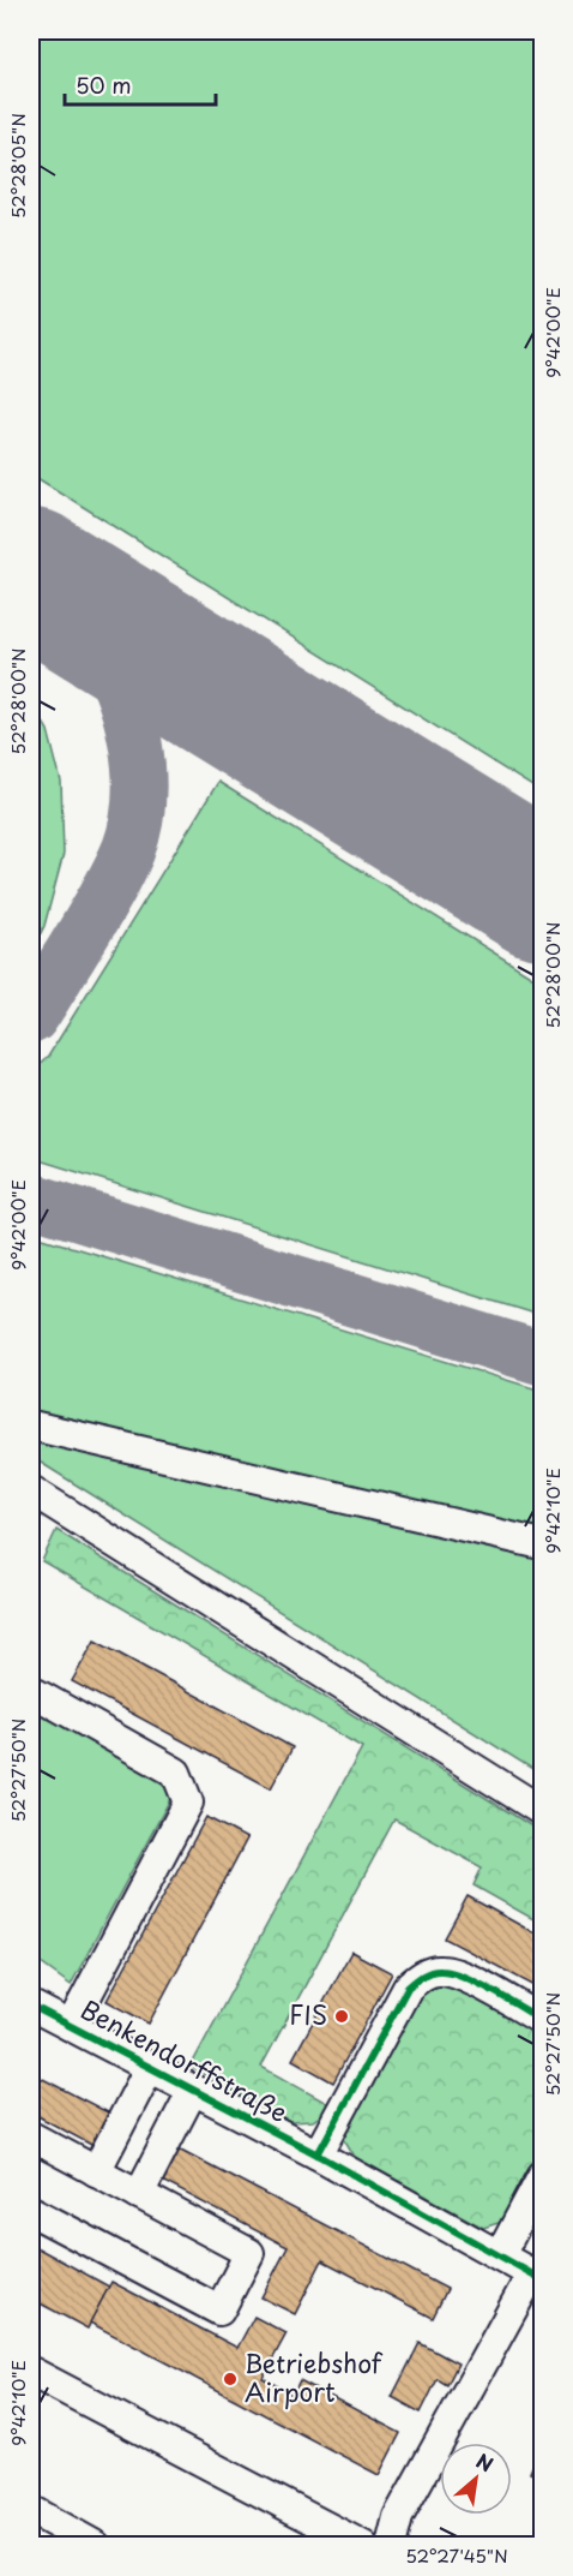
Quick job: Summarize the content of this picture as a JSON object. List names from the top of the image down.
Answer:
{
  "streets": {
    "street": ["Benkendorffstraße"]
  },
  "places": ["FIS", "Betriebshof Airport"],
  "scale_bar": "50 m",
  "north": "top right",
  "coordinates": [
    "52°28'05\"N",
    "9°42'00\"E",
    "52°28'00\"N",
    "9°42'10\"E",
    "52°27'50\"N",
    "52°27'45\"N"
  ]
}
